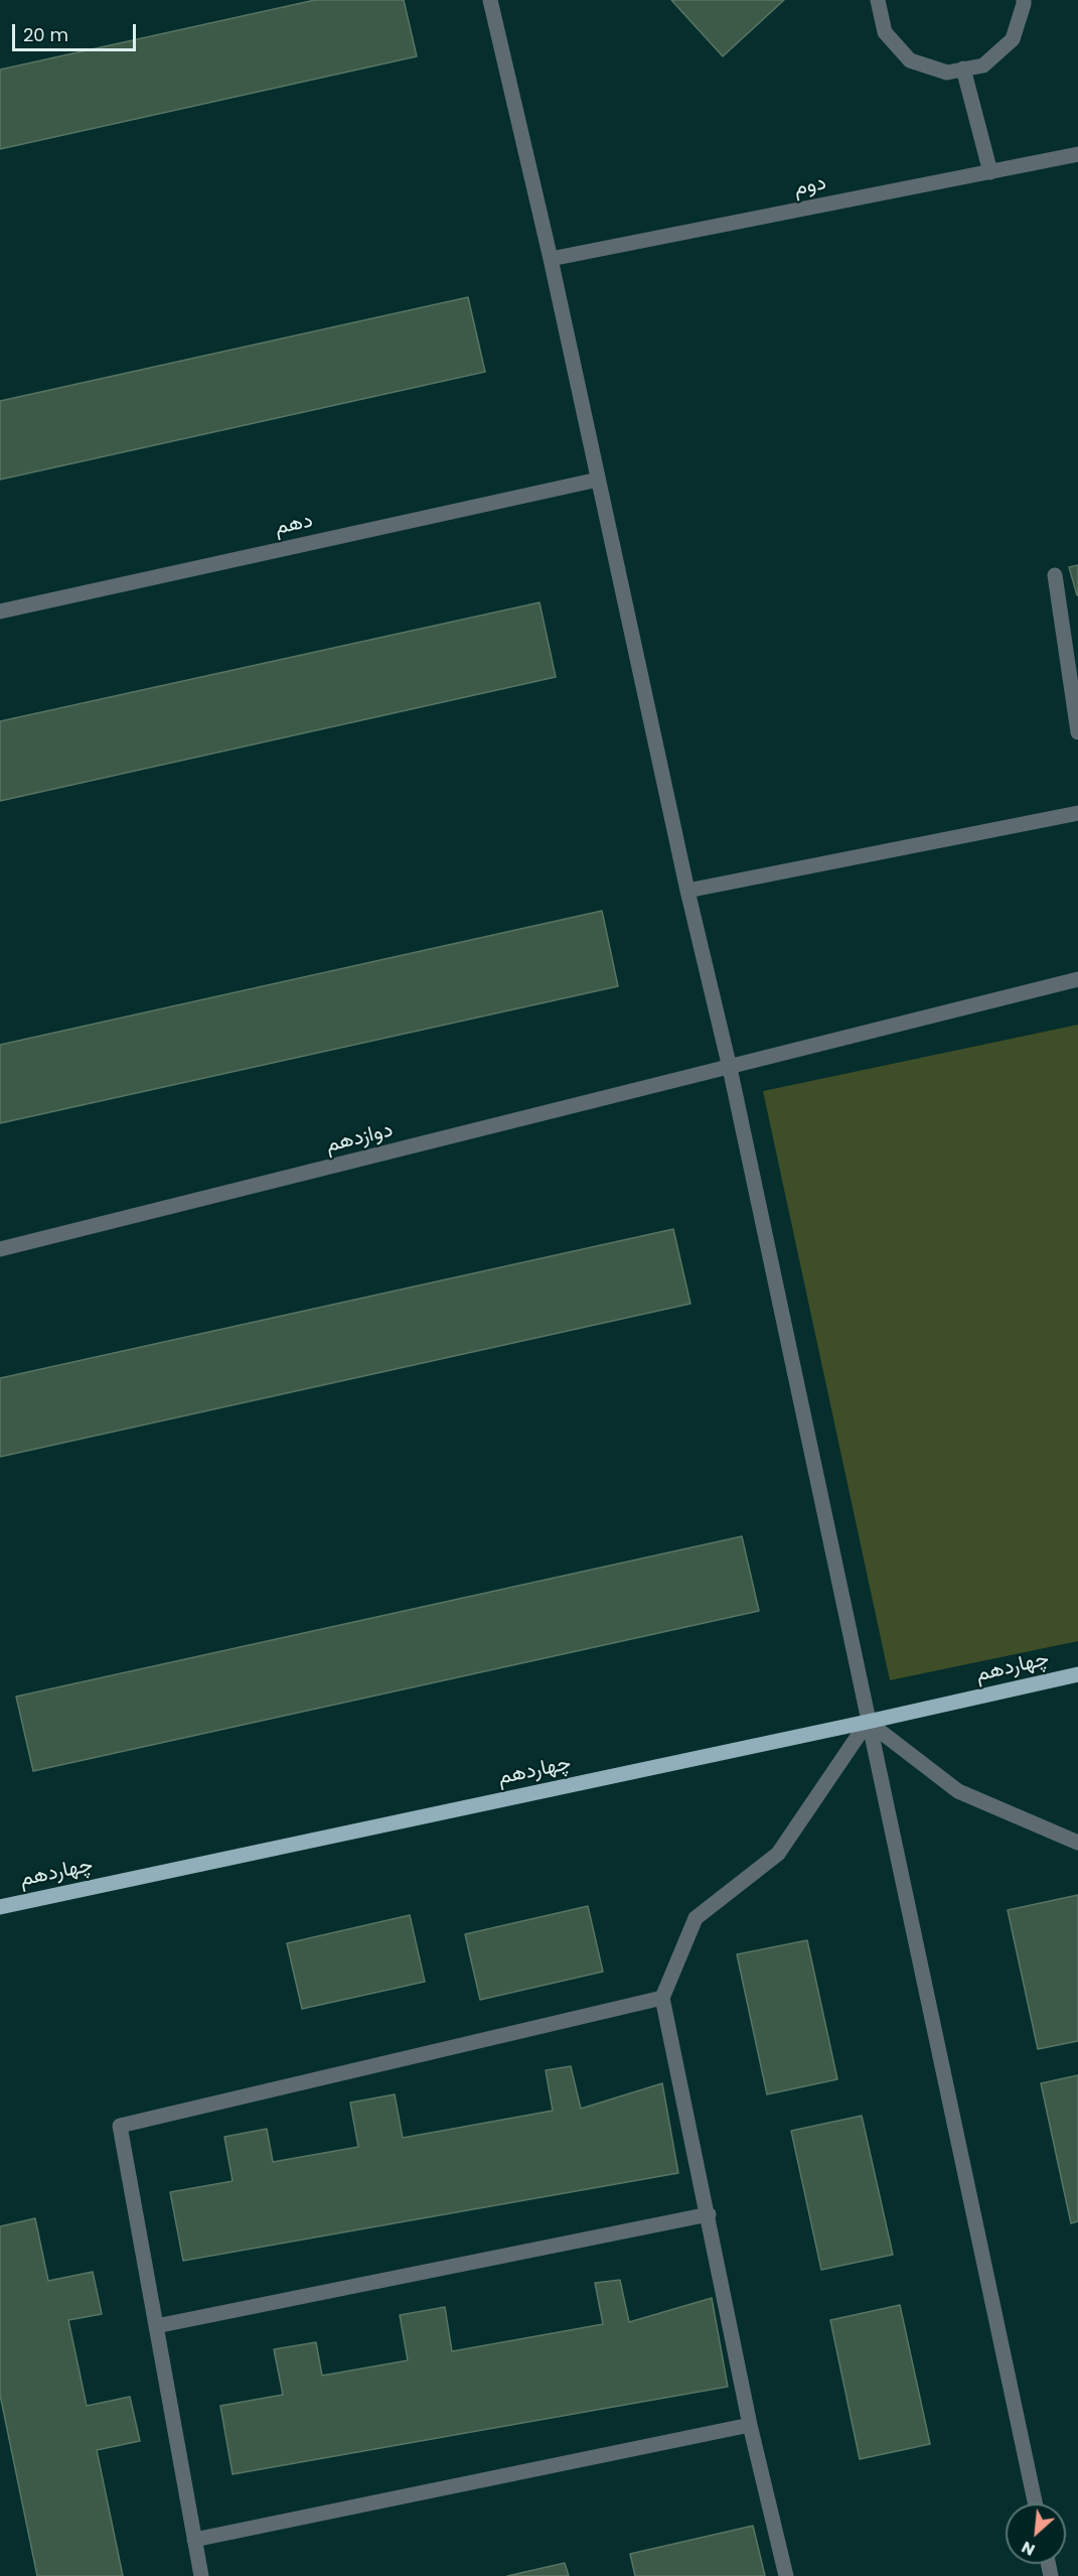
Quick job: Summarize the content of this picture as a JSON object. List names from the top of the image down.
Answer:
{
  "streets": {
    "main road": ["چهاردهم"],
    "street": ["دوم", "دهم", "دوازدهم"]
  },
  "scale_bar": "20 m",
  "north": "bottom left"
}
